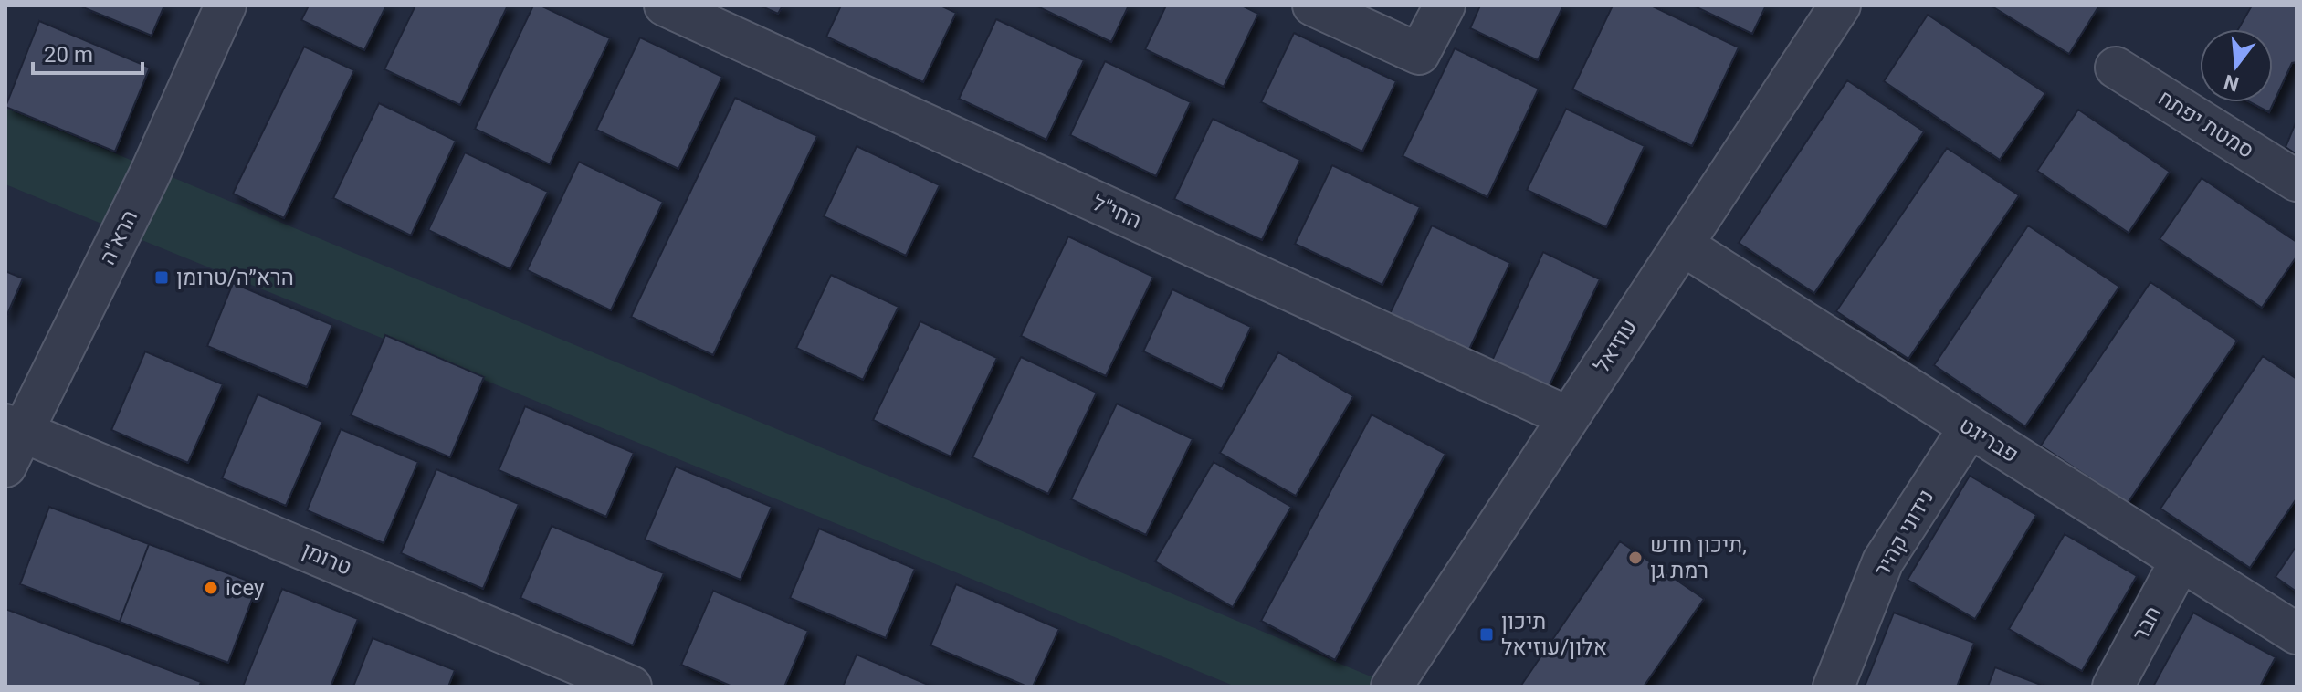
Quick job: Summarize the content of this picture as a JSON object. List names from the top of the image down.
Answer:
{
  "streets": {
    "street": [
      "סמטת יפתח",
      "החי\"ל",
      "הרא\"ה",
      "עוזיאל",
      "פבריגט",
      "נידוני קהיר",
      "טרומן",
      "חבר"
    ]
  },
  "crossings": [
    ["החי\"ל", "עוזיאל"],
    ["הרא\"ה", "טרומן"],
    ["עוזיאל", "פבריגט"],
    ["פבריגט", "נידוני קהיר"],
    ["פבריגט", "חבר"]
  ],
  "places": {
    "transit": ["הרא״ה/טרומן", "תיכון אלון/עוזיאל"],
    "other": ["תיכון חדש, רמת גן", "icey"]
  },
  "scale_bar": "20 m",
  "north": "bottom"
}
